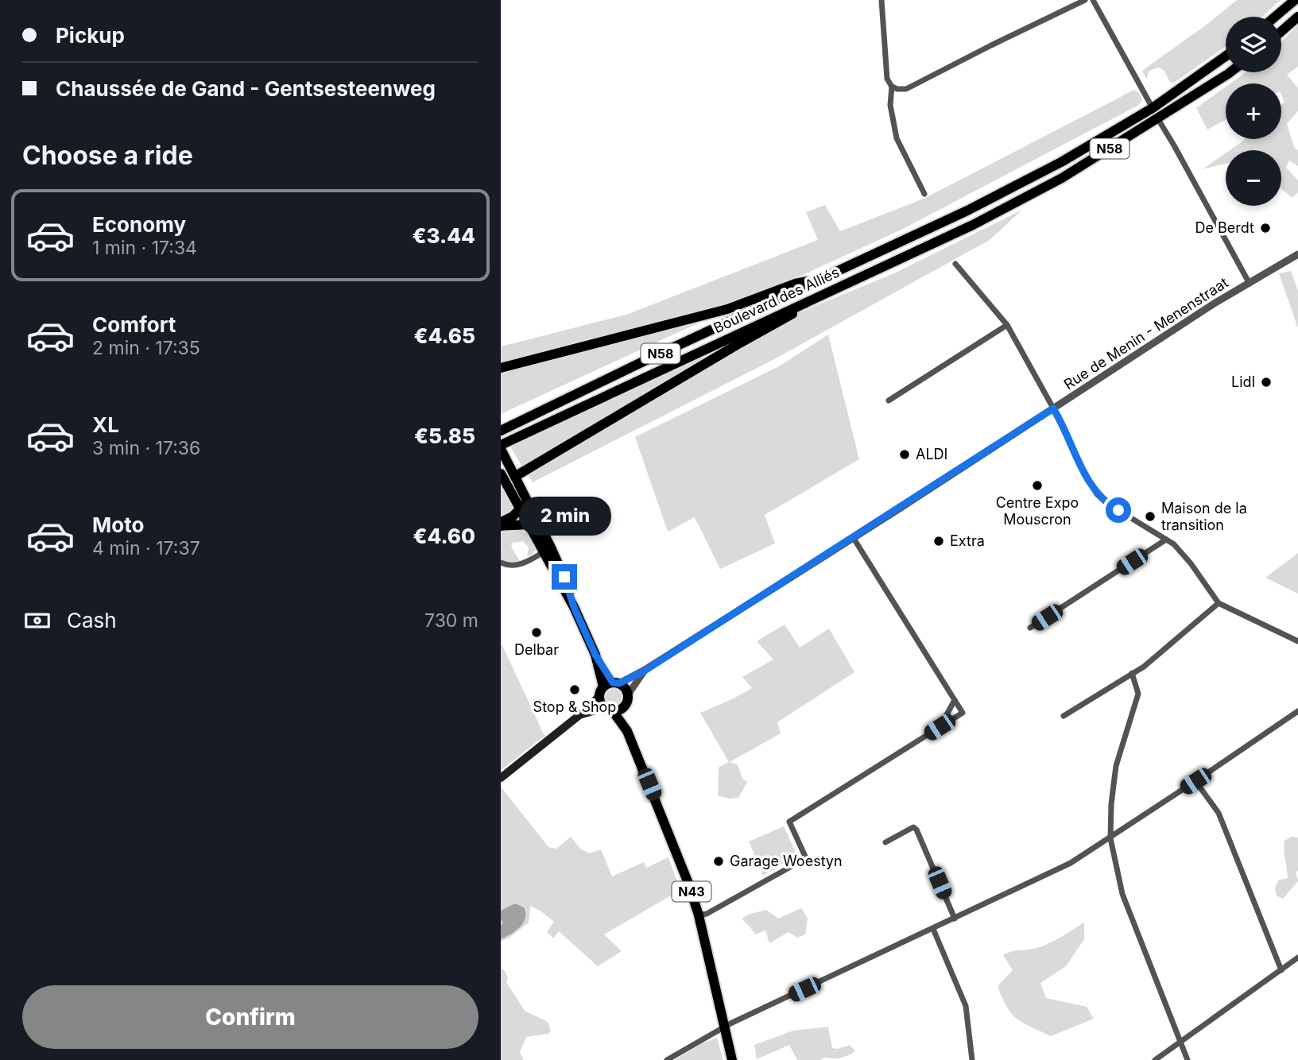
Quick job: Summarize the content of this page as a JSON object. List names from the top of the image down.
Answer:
{
  "streets": {
    "main road": ["N58", "Boulevard des Alliés", "N43"],
    "street": ["Rue de Menin - Menenstraat"]
  },
  "crossings": [
    ["N58", "Boulevard des Alliés"],
    ["N58", "N43"],
    ["Boulevard des Alliés", "N43"],
    ["Rue de Menin - Menenstraat", "N43"]
  ],
  "places": [
    "De Berdt",
    "Lidl",
    "ALDI",
    "Centre Expo Mouscron",
    "Maison de la transition",
    "Extra",
    "Delbar",
    "Stop & Shop",
    "Garage Woestyn"
  ],
  "page": {
    "banner": ["Pickup", "Chaussée de Gand - Gentsesteenweg"],
    "map_buttons": ["+", "−"],
    "heading": "Choose a ride",
    "list": [
      {
        "name": "Economy",
        "note": "1 min · 17:34",
        "value": "€3.44"
      },
      {
        "name": "Comfort",
        "note": "2 min · 17:35",
        "value": "€4.65"
      },
      {
        "name": "XL",
        "note": "3 min · 17:36",
        "value": "€5.85"
      },
      {
        "name": "Moto",
        "note": "4 min · 17:37",
        "value": "€4.60"
      }
    ],
    "bubble": "2 min",
    "pay": ["Cash", "730 m"],
    "buttons": "Confirm"
  }
}
